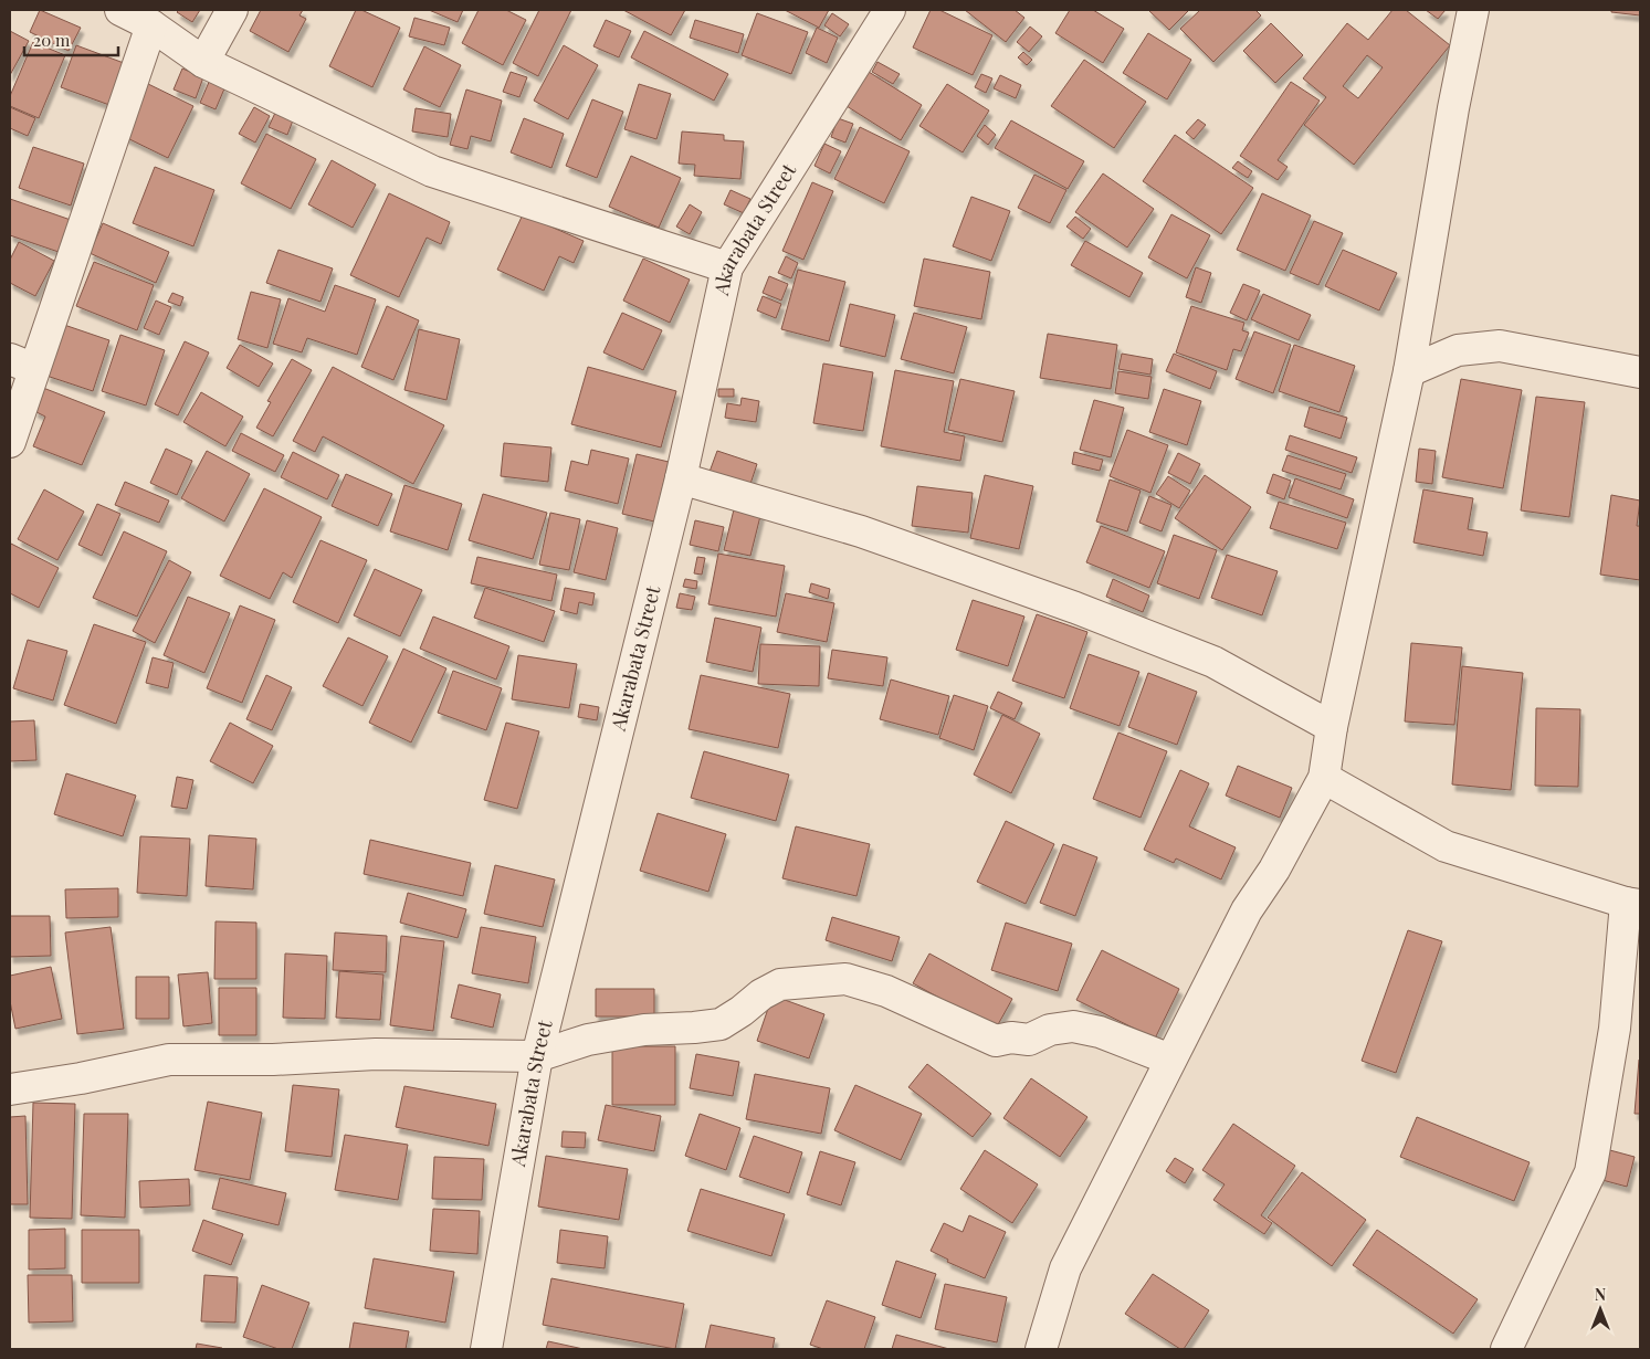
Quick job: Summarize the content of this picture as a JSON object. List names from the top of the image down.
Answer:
{
  "streets": {
    "street": ["Akarabata Street"]
  },
  "scale_bar": "20 m",
  "north": "top"
}
